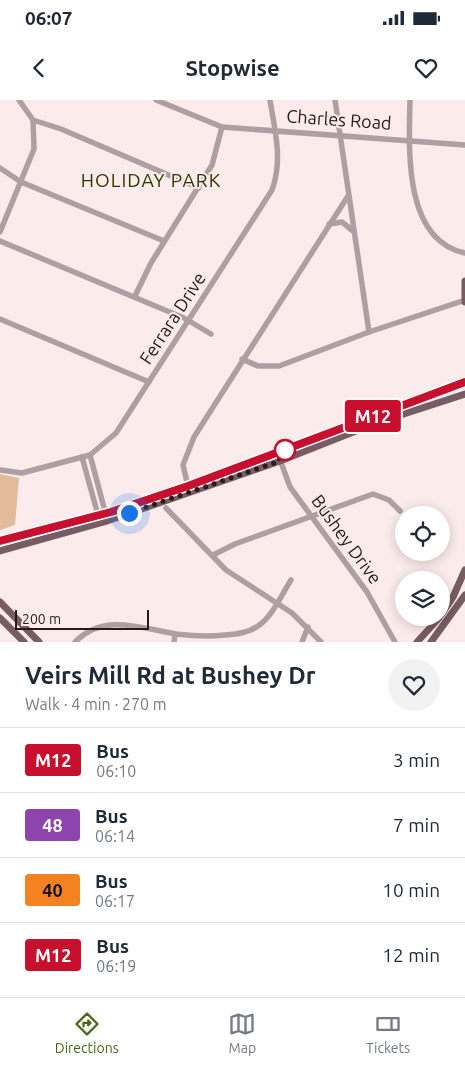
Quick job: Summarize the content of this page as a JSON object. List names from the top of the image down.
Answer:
{
  "streets": {
    "street": ["Charles Road", "Ferrara Drive", "Bushey Drive"]
  },
  "crossings": [
    ["Charles Road", "Ferrara Drive"]
  ],
  "districts": ["HOLIDAY PARK"],
  "lines": ["bus line M12"],
  "scale_bar": "200 m",
  "page": {
    "status": "06:07",
    "header": "Stopwise",
    "on_map": "M12",
    "scale": "200 m",
    "heading": ["Veirs Mill Rd at Bushey Dr", "Walk · 4 min · 270 m"],
    "list": [
      {
        "mark": "M12",
        "name": "Bus",
        "note": "06:10",
        "value": "3 min"
      },
      {
        "mark": "48",
        "name": "Bus",
        "note": "06:14",
        "value": "7 min"
      },
      {
        "mark": "40",
        "name": "Bus",
        "note": "06:17",
        "value": "10 min"
      },
      {
        "mark": "M12",
        "name": "Bus",
        "note": "06:19",
        "value": "12 min"
      }
    ],
    "tabs": ["Directions", "Map", "Tickets"]
  }
}
